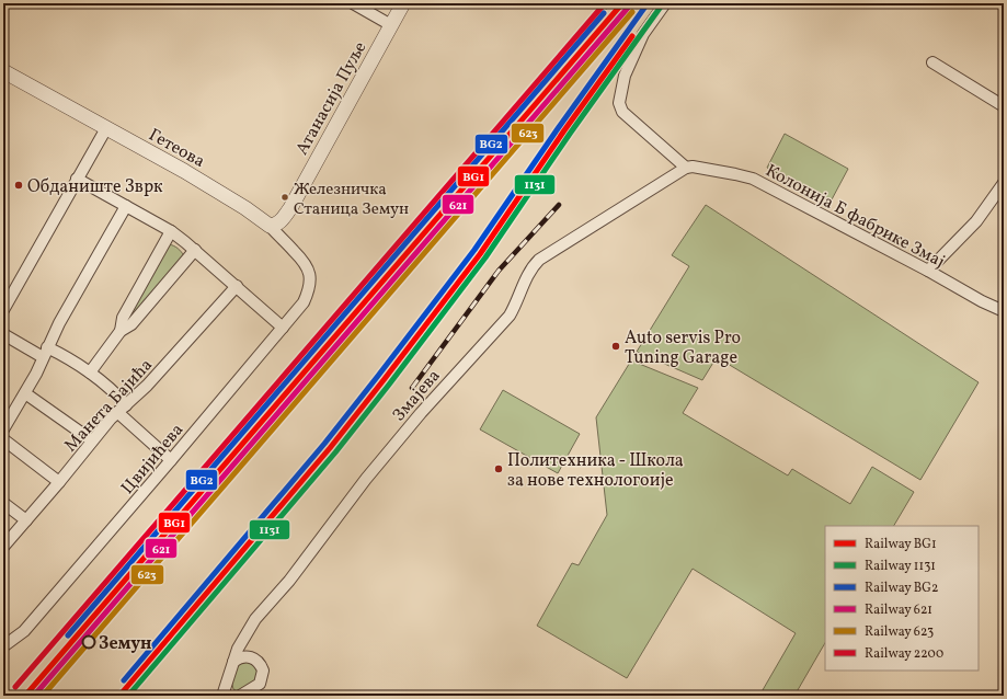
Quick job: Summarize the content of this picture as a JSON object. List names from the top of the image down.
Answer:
{
  "streets": {
    "street": [
      "Атанасија Пуље",
      "Гетеова",
      "Колонија Б фабрике Змај",
      "Змајева",
      "Манета Бајића",
      "Цвијићева"
    ]
  },
  "crossings": [
    ["Атанасија Пуље", "Гетеова"],
    ["Гетеова", "Цвијићева"],
    ["Колонија Б фабрике Змај", "Змајева"]
  ],
  "places": [
    "Обданиште Зврк",
    "Железничка Станица Земун",
    "Auto servis Pro Tuning Garage",
    "Политехника - Школа за нове технологоије",
    "Земун"
  ],
  "lines": [
    "rail line BG1",
    "rail line BG2",
    "rail line 2200",
    "rail line 1131",
    "rail line 621",
    "rail line 623"
  ],
  "legend": [
    "Railway BG1",
    "Railway 1131",
    "Railway BG2",
    "Railway 621",
    "Railway 623",
    "Railway 2200"
  ]
}
